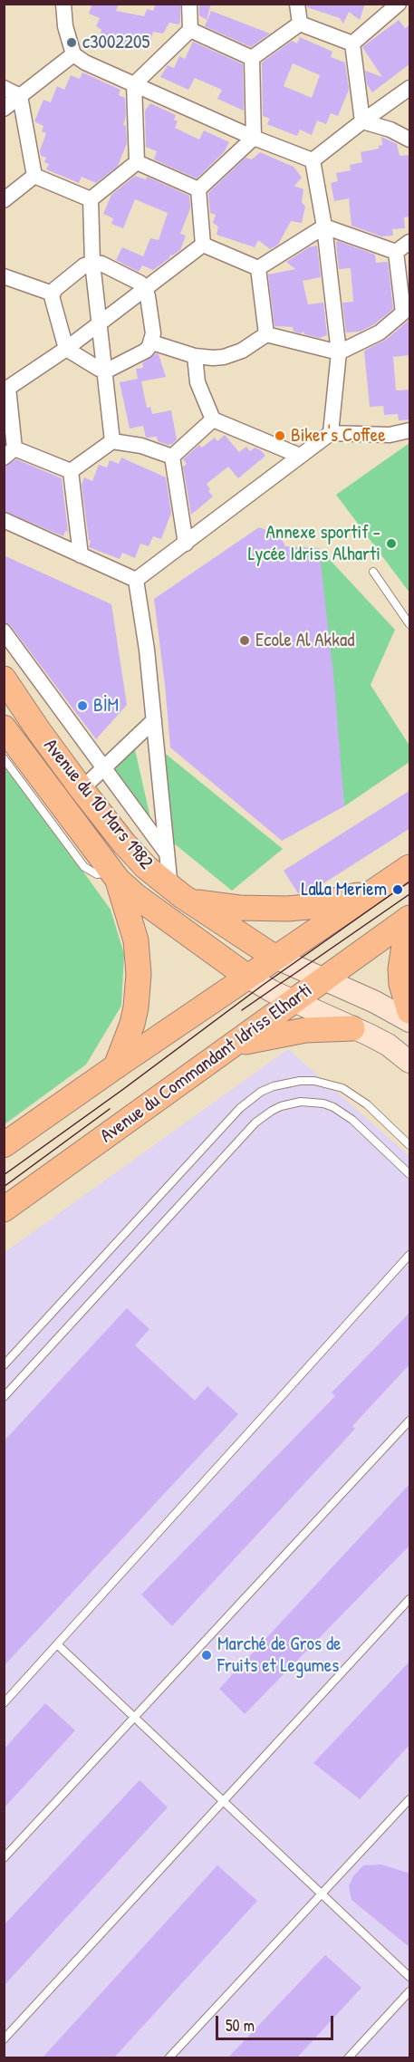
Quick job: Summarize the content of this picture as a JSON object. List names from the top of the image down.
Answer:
{
  "streets": {
    "main road": ["Avenue du 10 Mars 1982", "Avenue du Commandant Idriss Elharti"]
  },
  "crossings": [
    ["Avenue du 10 Mars 1982", "Avenue du Commandant Idriss Elharti"]
  ],
  "places": [
    "c3002205",
    "Biker's Coffee",
    "Annexe sportif - Lycée Idriss Alharti",
    "Ecole Al Akkad",
    "BİM",
    "Lalla Meriem",
    "Marché de Gros de Fruits et Legumes"
  ],
  "scale_bar": "50 m"
}
